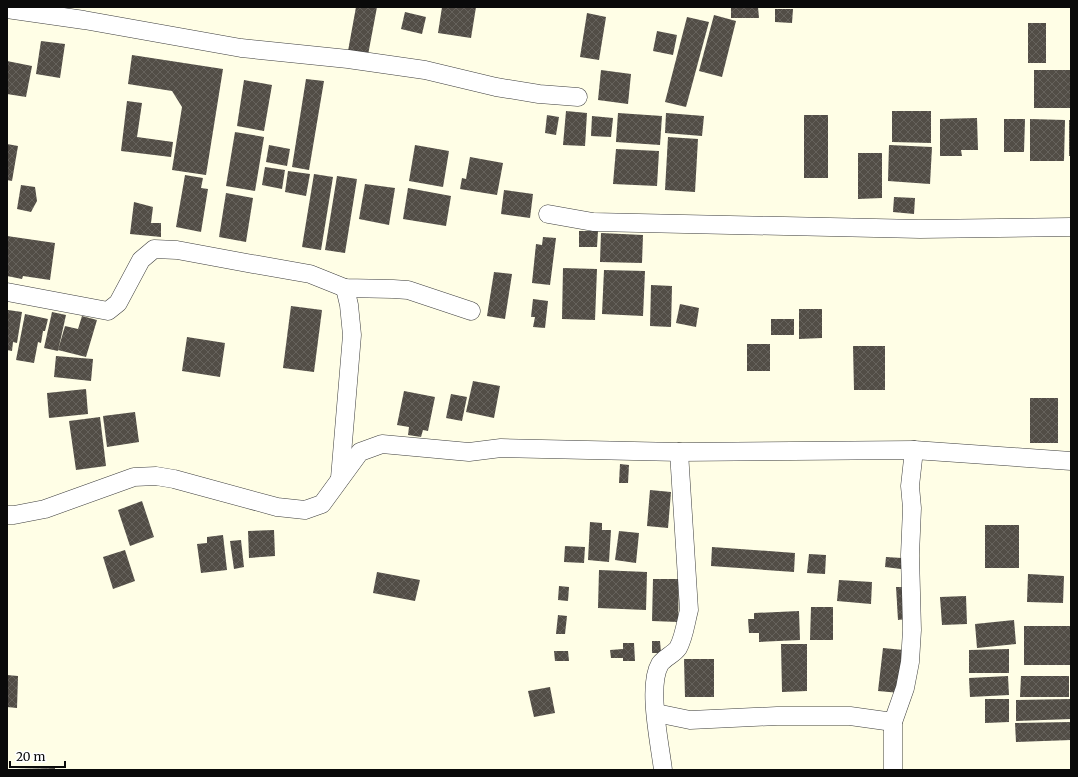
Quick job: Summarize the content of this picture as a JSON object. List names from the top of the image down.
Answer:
{
  "scale_bar": "20 m"
}
